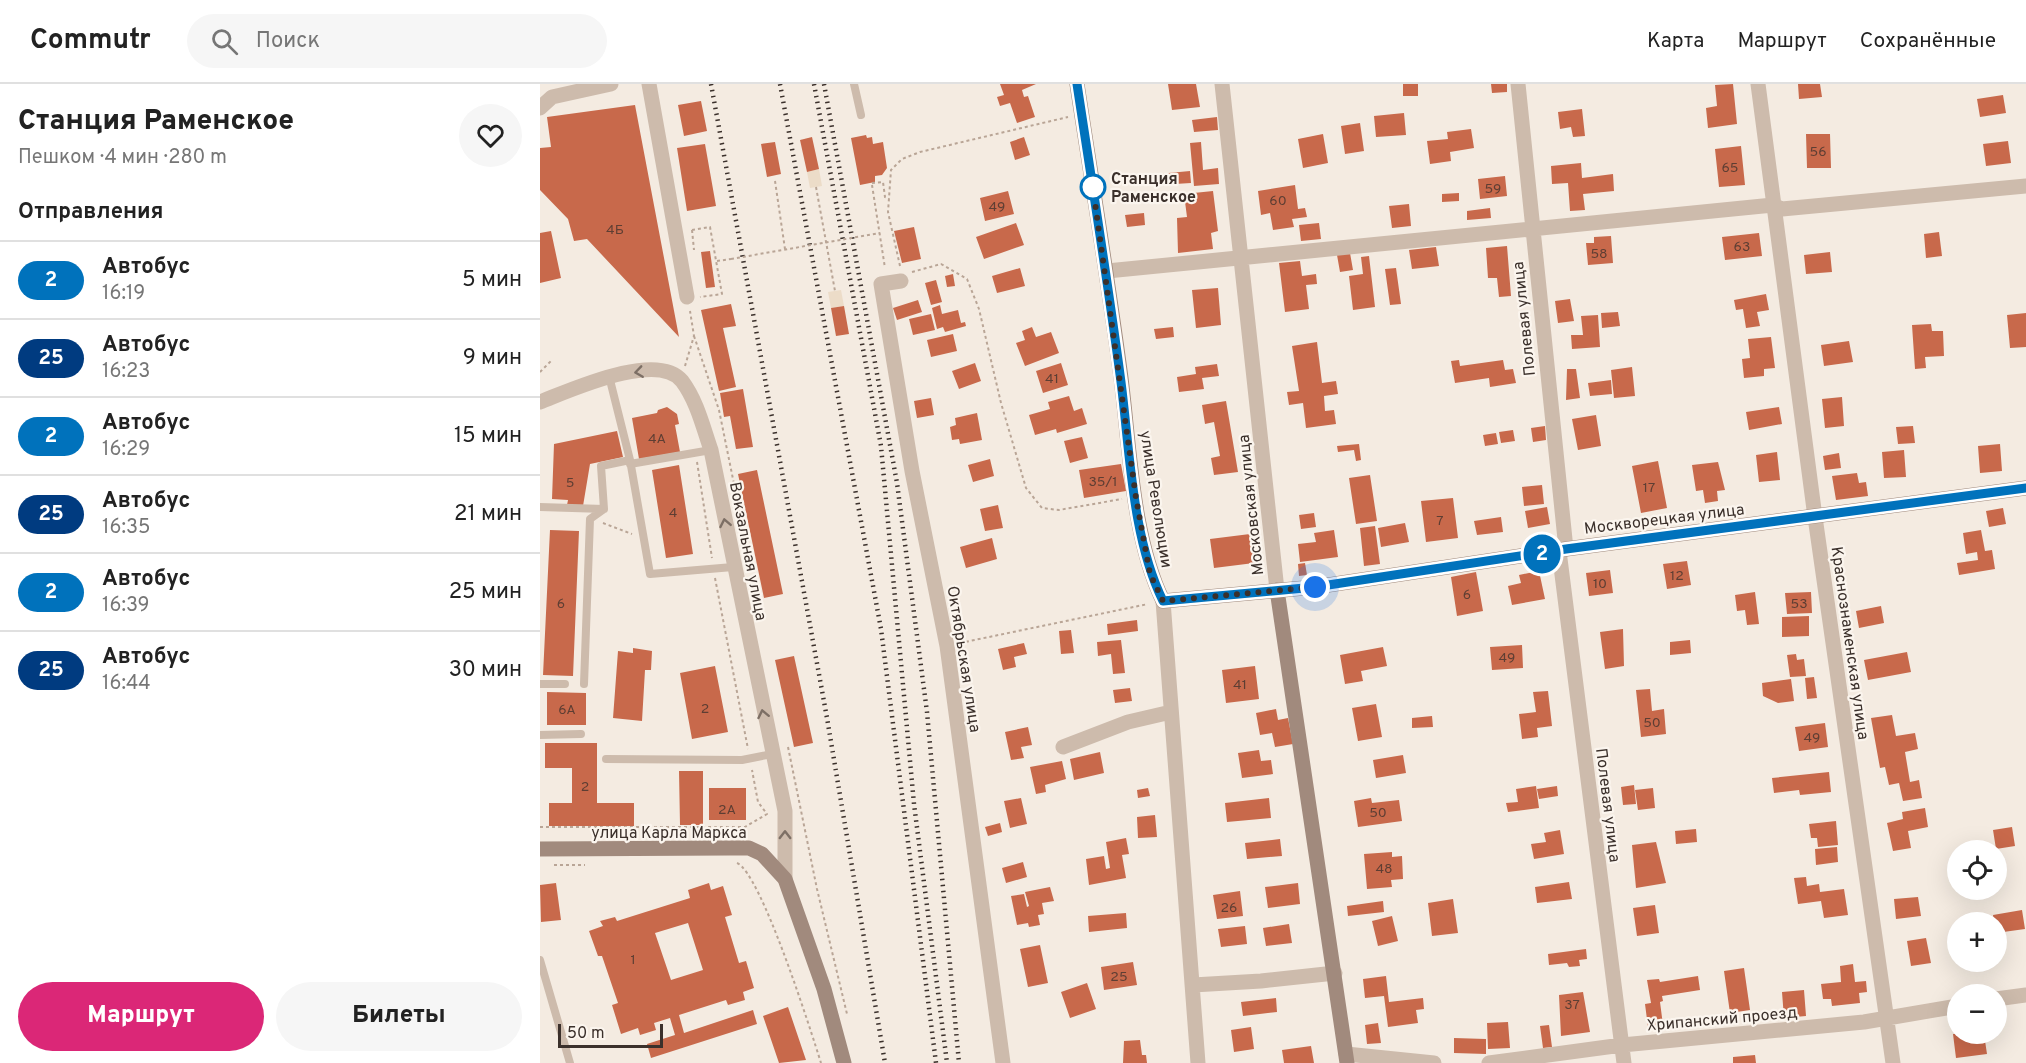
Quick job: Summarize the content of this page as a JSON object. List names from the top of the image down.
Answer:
{
  "streets": {
    "street": [
      "Полевая улица",
      "улица Революции",
      "Московская улица",
      "Москворецкая улица",
      "Вокзальная улица",
      "Краснознаменская улица",
      "Октябрьская улица",
      "улица Карла Маркса",
      "Хрипанский проезд"
    ]
  },
  "crossings": [
    ["Полевая улица", "Москворецкая улица"],
    ["Полевая улица", "Хрипанский проезд"],
    ["улица Революции", "Москворецкая улица"],
    ["Московская улица", "Москворецкая улица"],
    ["Москворецкая улица", "Краснознаменская улица"],
    ["Вокзальная улица", "улица Карла Маркса"],
    ["Краснознаменская улица", "Хрипанский проезд"]
  ],
  "one_way": ["Вокзальная улица"],
  "places": ["Станция Раменское"],
  "lines": ["bus line 2"],
  "house_numbers": [
    "56",
    "65",
    "59",
    "60",
    "49",
    "4Б",
    "63",
    "58",
    "41",
    "4А",
    "35/1",
    "5",
    "17",
    "4",
    "7",
    "12",
    "10",
    "6",
    "6",
    "53",
    "49",
    "41",
    "2",
    "6А",
    "50",
    "49",
    "2",
    "2А",
    "50",
    "48",
    "26",
    "1",
    "25",
    "37"
  ],
  "scale_bar": "50 m",
  "page": {
    "header": "Commutr",
    "search": "Поиск",
    "nav": ["Карта", "Маршрут", "Сохранённые"],
    "heading": [
      ["Станция Раменское", "Пешком · 4 мин · 280 m"],
      "Отправления"
    ],
    "on_map": "2",
    "list": [
      {
        "mark": "2",
        "name": "Автобус",
        "note": "16:19",
        "value": "5 мин"
      },
      {
        "mark": "25",
        "name": "Автобус",
        "note": "16:23",
        "value": "9 мин"
      },
      {
        "mark": "2",
        "name": "Автобус",
        "note": "16:29",
        "value": "15 мин"
      },
      {
        "mark": "25",
        "name": "Автобус",
        "note": "16:35",
        "value": "21 мин"
      },
      {
        "mark": "2",
        "name": "Автобус",
        "note": "16:39",
        "value": "25 мин"
      },
      {
        "mark": "25",
        "name": "Автобус",
        "note": "16:44",
        "value": "30 мин"
      }
    ],
    "map_buttons": ["+", "−"],
    "buttons": ["Маршрут", "Билеты"],
    "scale": "50 m"
  }
}
